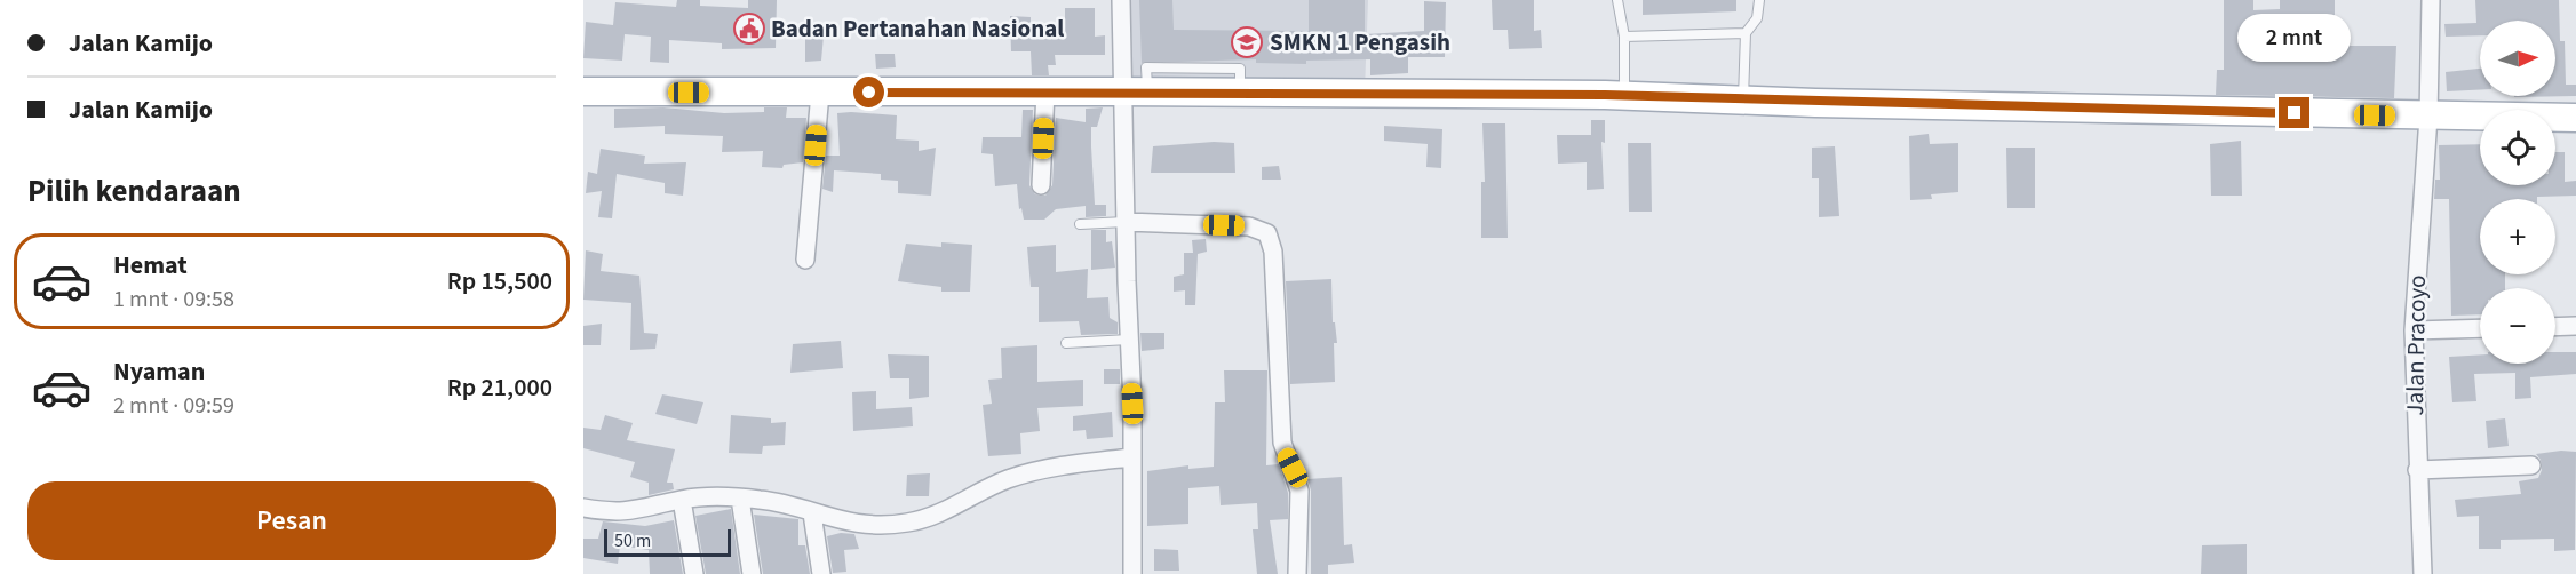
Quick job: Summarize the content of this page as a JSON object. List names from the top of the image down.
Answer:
{
  "streets": {
    "street": ["Jalan Pracoyo"]
  },
  "places": {
    "public building": ["Badan Pertanahan Nasional"],
    "school or university": ["SMKN 1 Pengasih"]
  },
  "scale_bar": "50 m",
  "north": "right",
  "page": {
    "banner": ["Jalan Kamijo", "Jalan Kamijo"],
    "bubble": "2 mnt",
    "map_buttons": ["+", "−"],
    "heading": "Pilih kendaraan",
    "list": [
      {
        "name": "Hemat",
        "note": "1 mnt · 09:58",
        "value": "Rp 15,500"
      },
      {
        "name": "Nyaman",
        "note": "2 mnt · 09:59",
        "value": "Rp 21,000"
      }
    ],
    "buttons": "Pesan",
    "scale": "50 m"
  }
}
